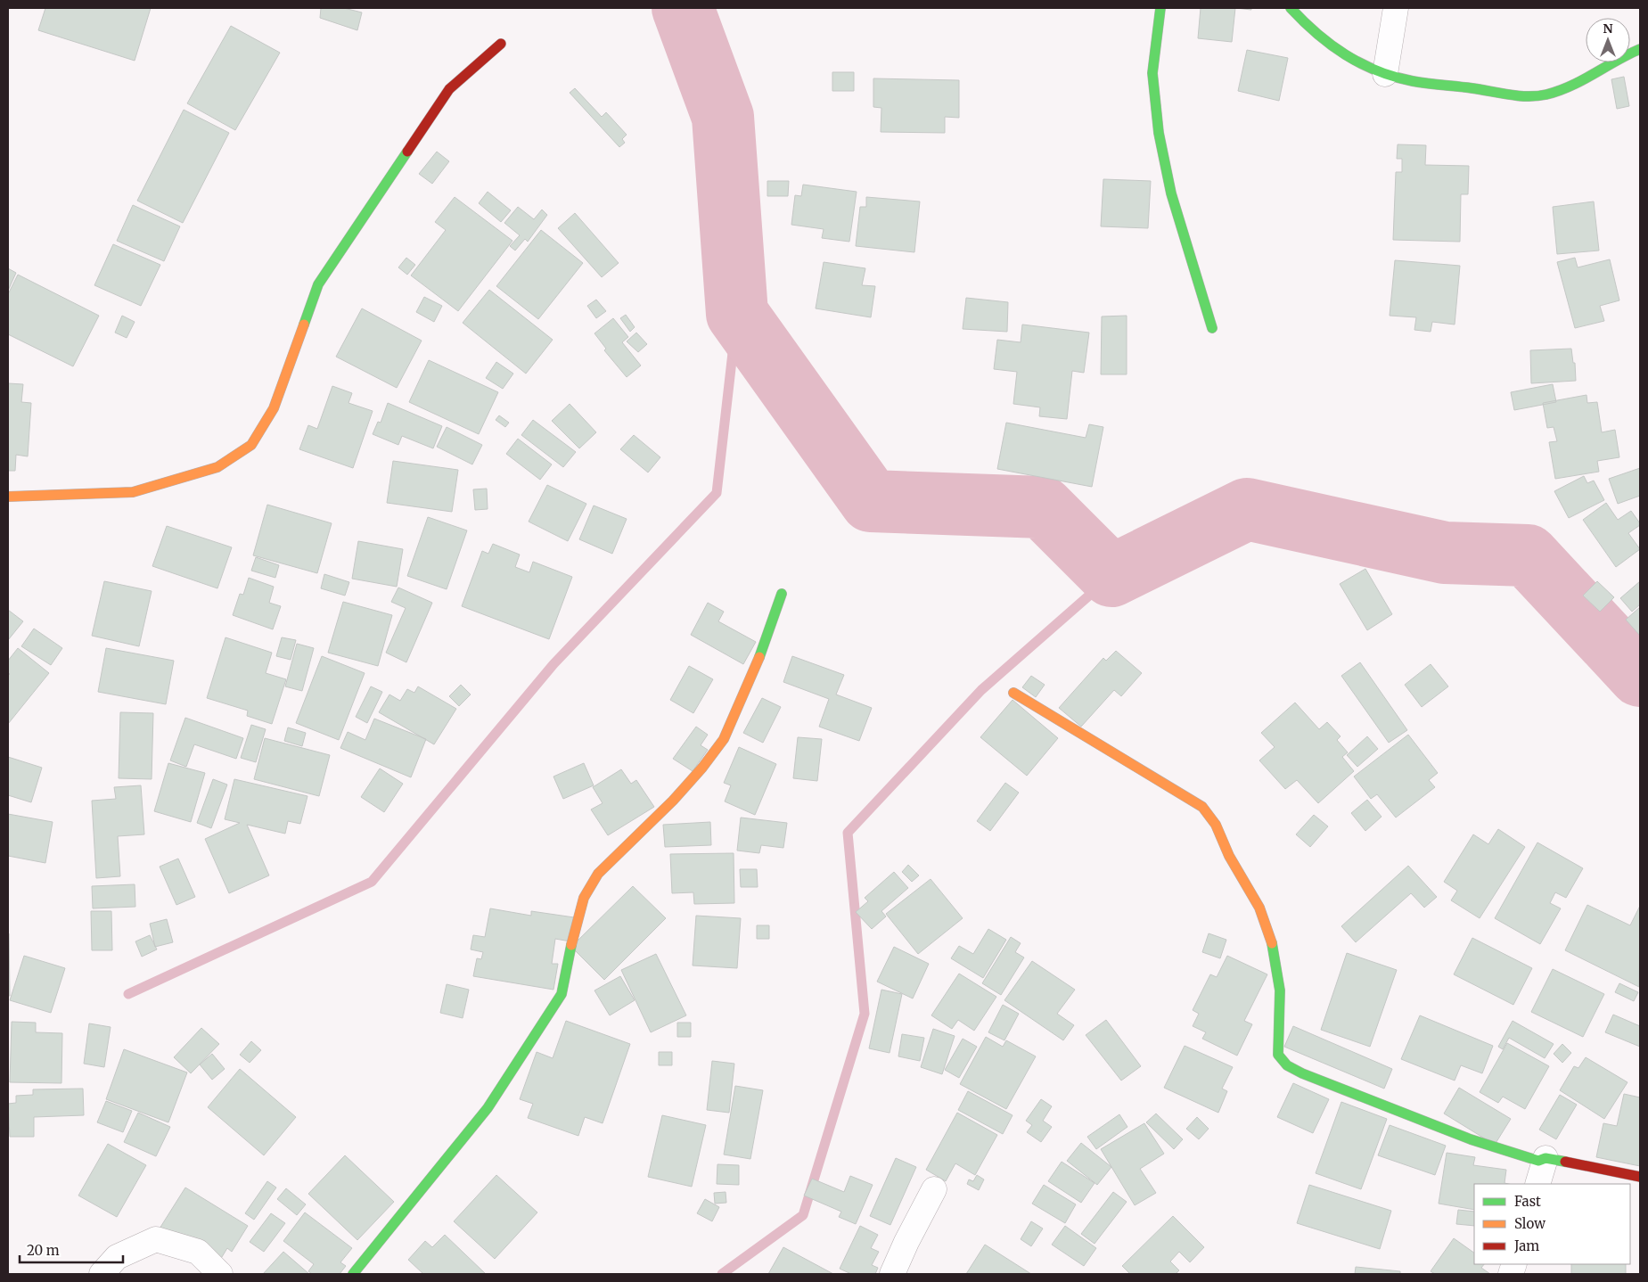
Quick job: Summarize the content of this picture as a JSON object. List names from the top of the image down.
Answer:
{
  "legend": ["Fast", "Slow", "Jam"],
  "scale_bar": "20 m",
  "north": "top"
}
